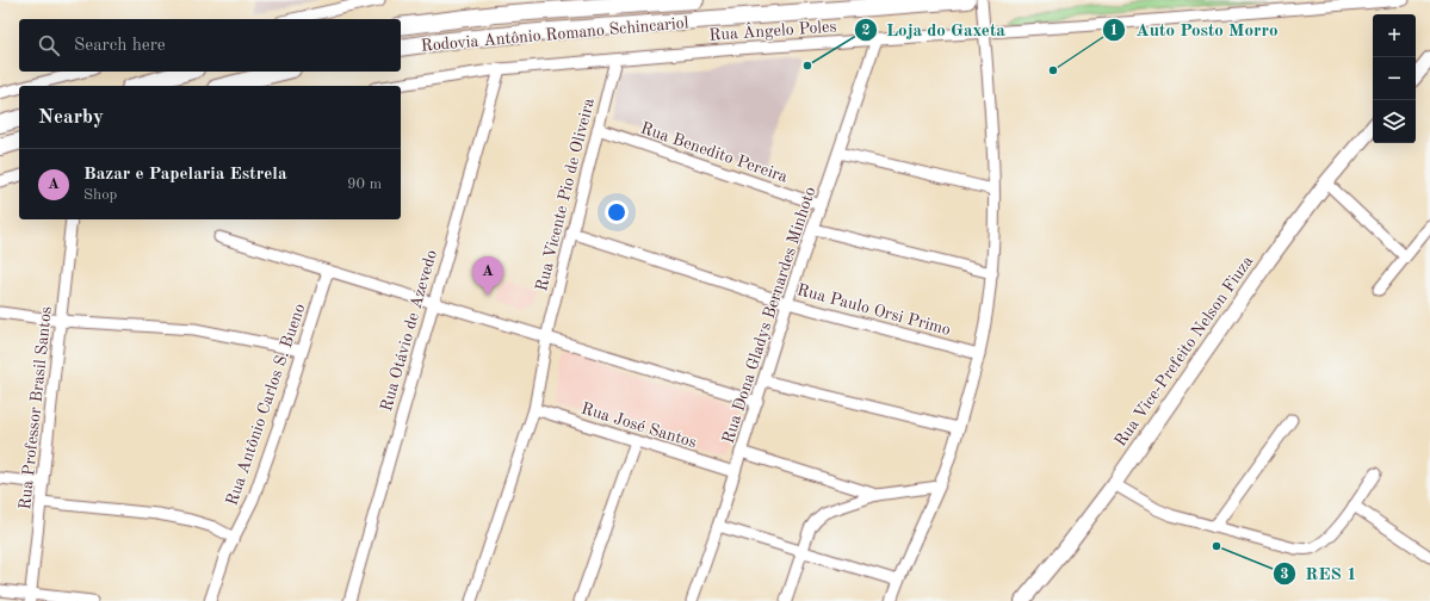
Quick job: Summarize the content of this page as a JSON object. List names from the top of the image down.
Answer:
{
  "streets": {
    "highway": ["Rodovia Antônio Romano Schincariol"],
    "main road": ["Rua Vice-Prefeito Nelson Fiuza"],
    "street": [
      "Rua Ângelo Poles",
      "Rua Benedito Pereira",
      "Rua Vicente Pio de Oliveira",
      "Rua Paulo Orsi Primo",
      "Rua Dona Gladys Bernardes Minhoto",
      "Rua Otávio de Azevedo",
      "Rua Antônio Carlos S. Bueno",
      "Rua Professor Brasil Santos",
      "Rua José Santos"
    ]
  },
  "crossings": [
    ["Rua Ângelo Poles", "Rua Vicente Pio de Oliveira"],
    ["Rua Ângelo Poles", "Rua Dona Gladys Bernardes Minhoto"],
    ["Rua Ângelo Poles", "Rua Otávio de Azevedo"],
    ["Rua Benedito Pereira", "Rua Vicente Pio de Oliveira"],
    ["Rua Benedito Pereira", "Rua Dona Gladys Bernardes Minhoto"],
    ["Rua Vicente Pio de Oliveira", "Rua Paulo Orsi Primo"],
    ["Rua Vicente Pio de Oliveira", "Rua José Santos"],
    ["Rua Paulo Orsi Primo", "Rua Dona Gladys Bernardes Minhoto"],
    ["Rua Dona Gladys Bernardes Minhoto", "Rua José Santos"]
  ],
  "places": ["Loja do Gaxeta", "Auto Posto Morro", "RES 1"],
  "page": {
    "map_buttons": ["+", "−"],
    "search": "Search here",
    "heading": "Nearby",
    "list": [
      {
        "mark": "A",
        "name": "Bazar e Papelaria Estrela",
        "note": "Shop",
        "value": "90 m"
      }
    ],
    "pins": "A"
  }
}
